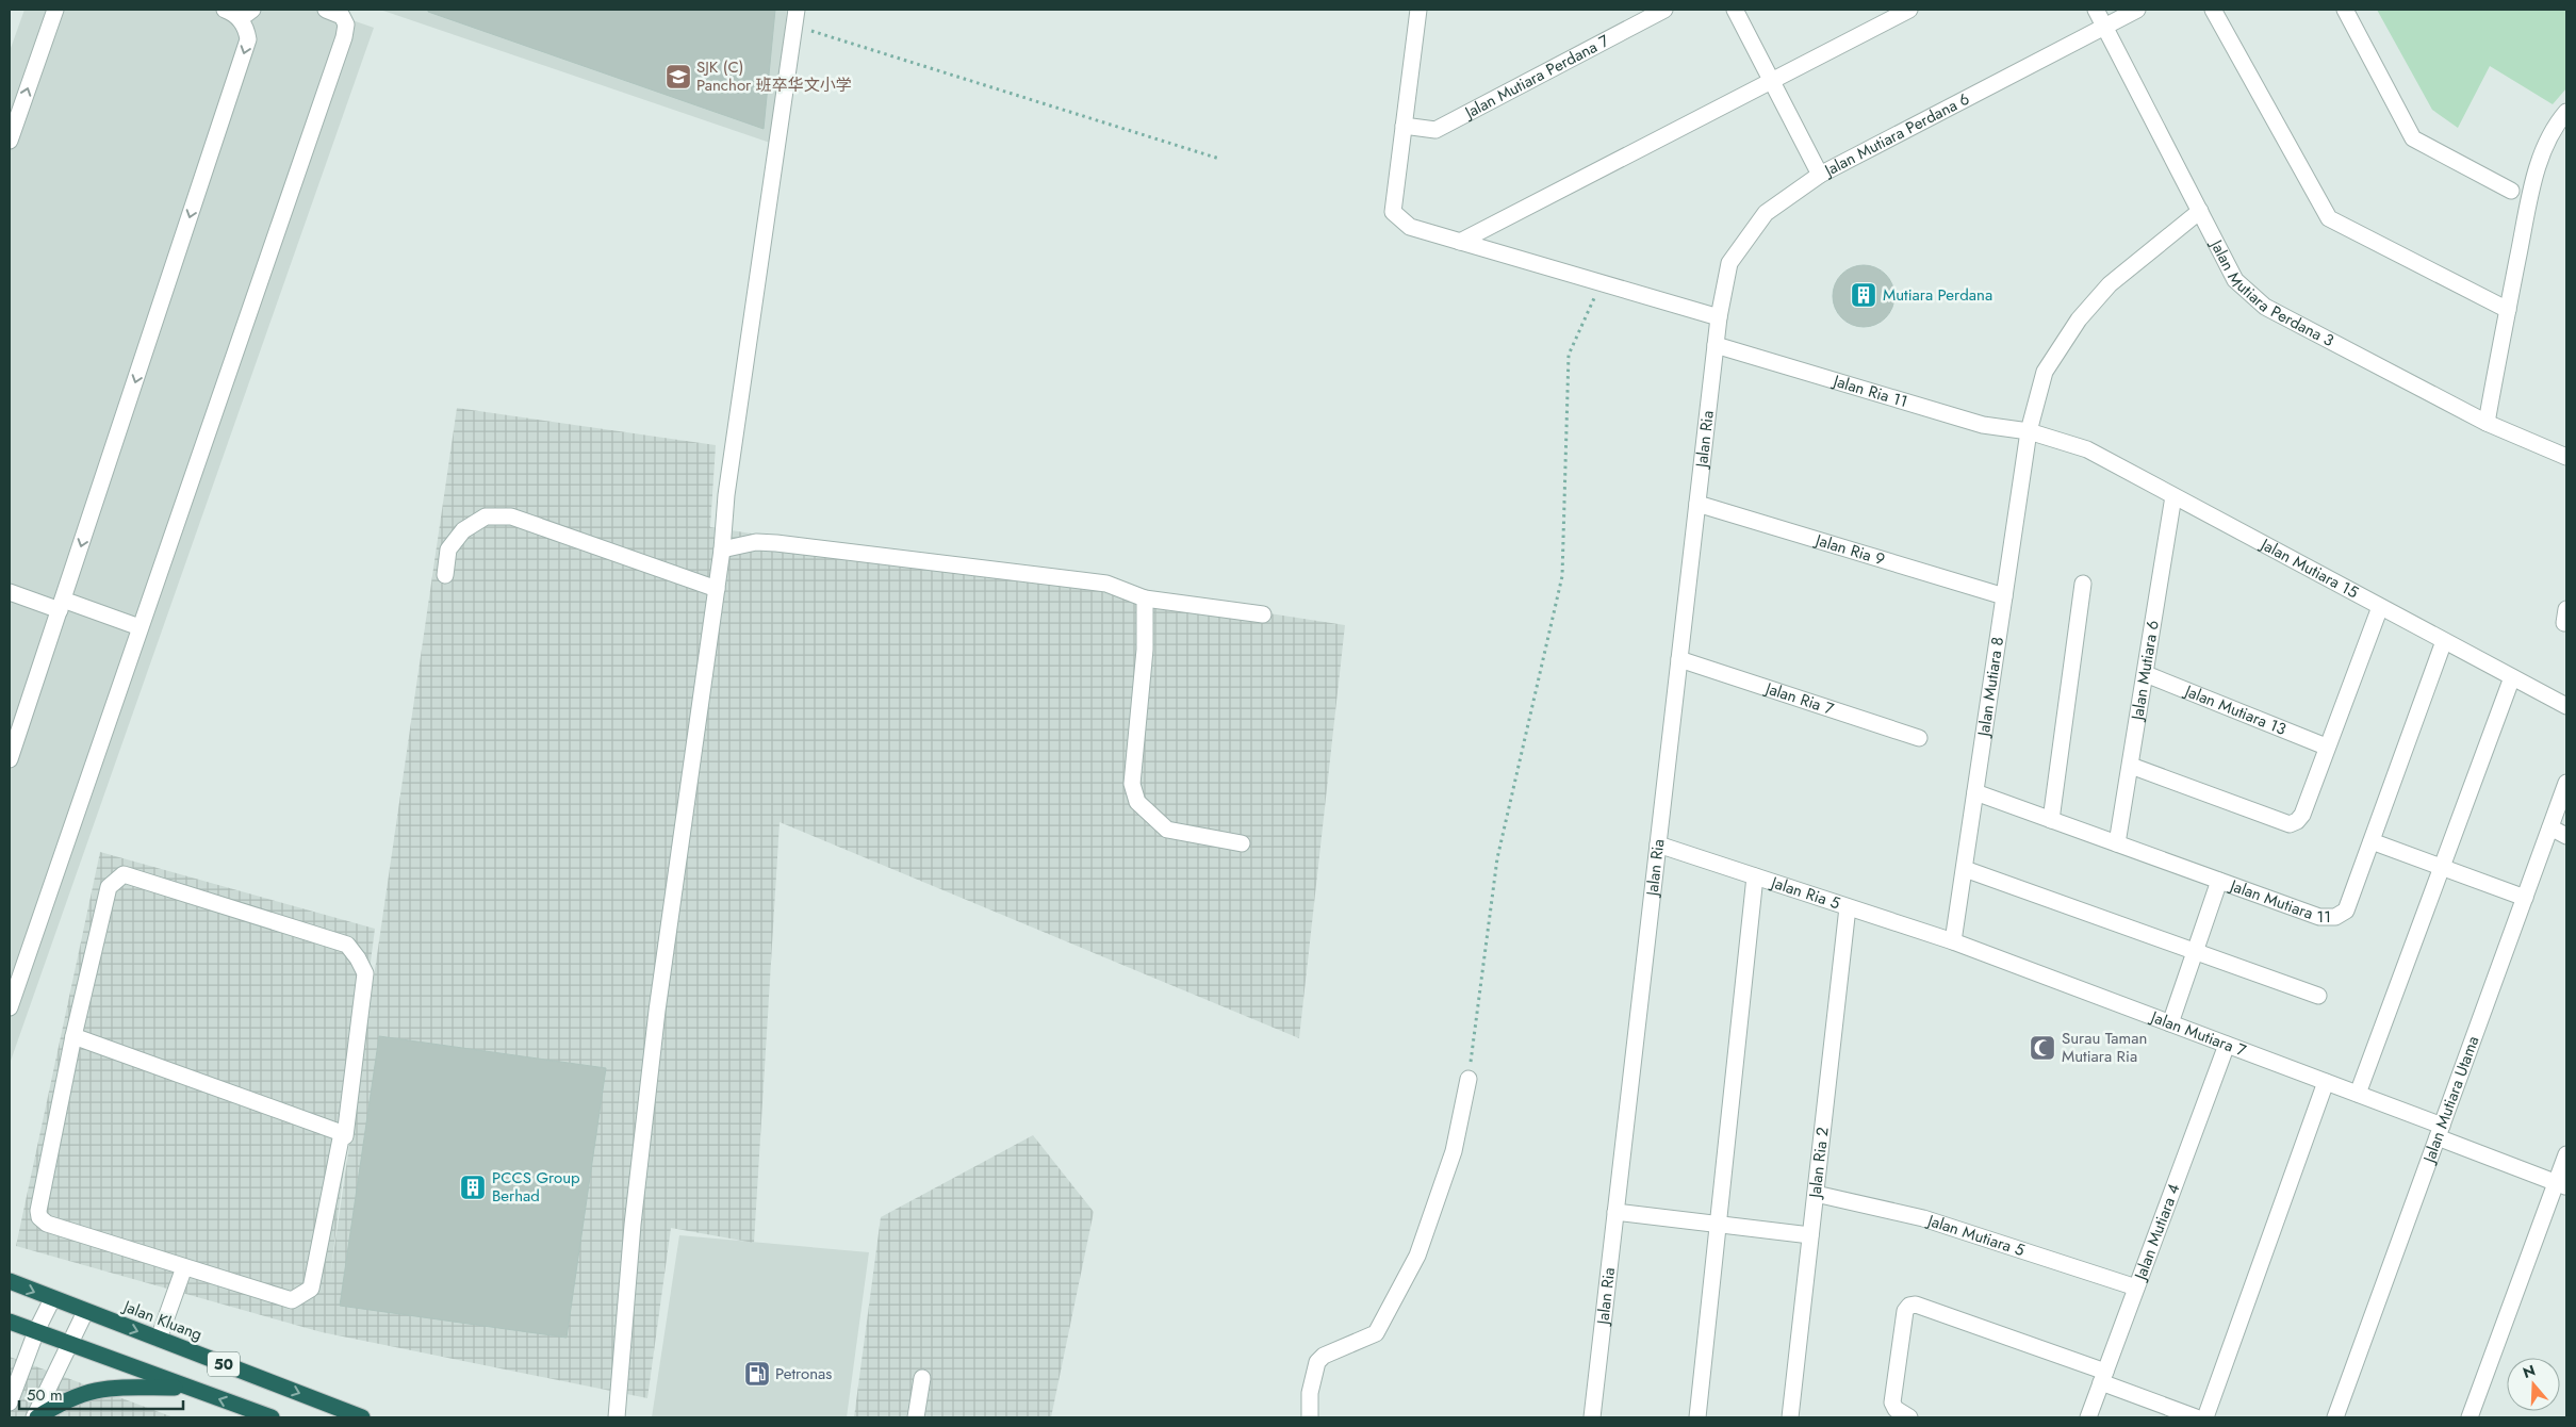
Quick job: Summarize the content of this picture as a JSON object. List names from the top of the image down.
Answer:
{
  "streets": {
    "highway": ["Jalan Kluang", "50"],
    "street": [
      "Jalan Mutiara Perdana 7",
      "Jalan Mutiara Perdana 6",
      "Jalan Mutiara Perdana 3",
      "Jalan Ria 11",
      "Jalan Ria",
      "Jalan Ria 9",
      "Jalan Mutiara 15",
      "Jalan Mutiara 6",
      "Jalan Mutiara 8",
      "Jalan Ria 7",
      "Jalan Mutiara 13",
      "Jalan Ria 5",
      "Jalan Mutiara 11",
      "Jalan Mutiara 7",
      "Jalan Mutiara Utama",
      "Jalan Ria 2",
      "Jalan Mutiara 4",
      "Jalan Mutiara 5"
    ]
  },
  "crossings": [
    ["Jalan Mutiara Perdana 6", "Jalan Mutiara Perdana 3"],
    ["Jalan Mutiara Perdana 6", "Jalan Ria"],
    ["Jalan Mutiara Perdana 3", "Jalan Mutiara 8"],
    ["Jalan Ria 11", "Jalan Ria"],
    ["Jalan Ria 11", "Jalan Mutiara 15"],
    ["Jalan Ria 11", "Jalan Mutiara 6"],
    ["Jalan Ria 11", "Jalan Mutiara 8"],
    ["Jalan Ria", "Jalan Ria 9"],
    ["Jalan Ria", "Jalan Ria 7"],
    ["Jalan Ria", "Jalan Ria 5"],
    ["Jalan Ria 9", "Jalan Mutiara 8"],
    ["Jalan Mutiara 15", "Jalan Mutiara 6"],
    ["Jalan Mutiara 15", "Jalan Mutiara 11"],
    ["Jalan Mutiara 6", "Jalan Mutiara 13"],
    ["Jalan Mutiara 6", "Jalan Mutiara 11"],
    ["Jalan Mutiara 8", "Jalan Ria 5"],
    ["Jalan Mutiara 8", "Jalan Mutiara 11"],
    ["Jalan Mutiara 8", "Jalan Mutiara 7"],
    ["Jalan Ria 5", "Jalan Mutiara 7"],
    ["Jalan Ria 5", "Jalan Ria 2"],
    ["Jalan Mutiara 7", "Jalan Mutiara Utama"],
    ["Jalan Mutiara 7", "Jalan Mutiara 4"],
    ["Jalan Ria 2", "Jalan Mutiara 5"],
    ["Jalan Mutiara 4", "Jalan Mutiara 5"]
  ],
  "places": {
    "school or university": ["SJK (C) Panchor 班卒华文小学"],
    "building": ["Mutiara Perdana", "PCCS Group Berhad"],
    "mosque": ["Surau Taman Mutiara Ria"],
    "fuel station": ["Petronas"]
  },
  "scale_bar": "50 m",
  "north": "top"
}
